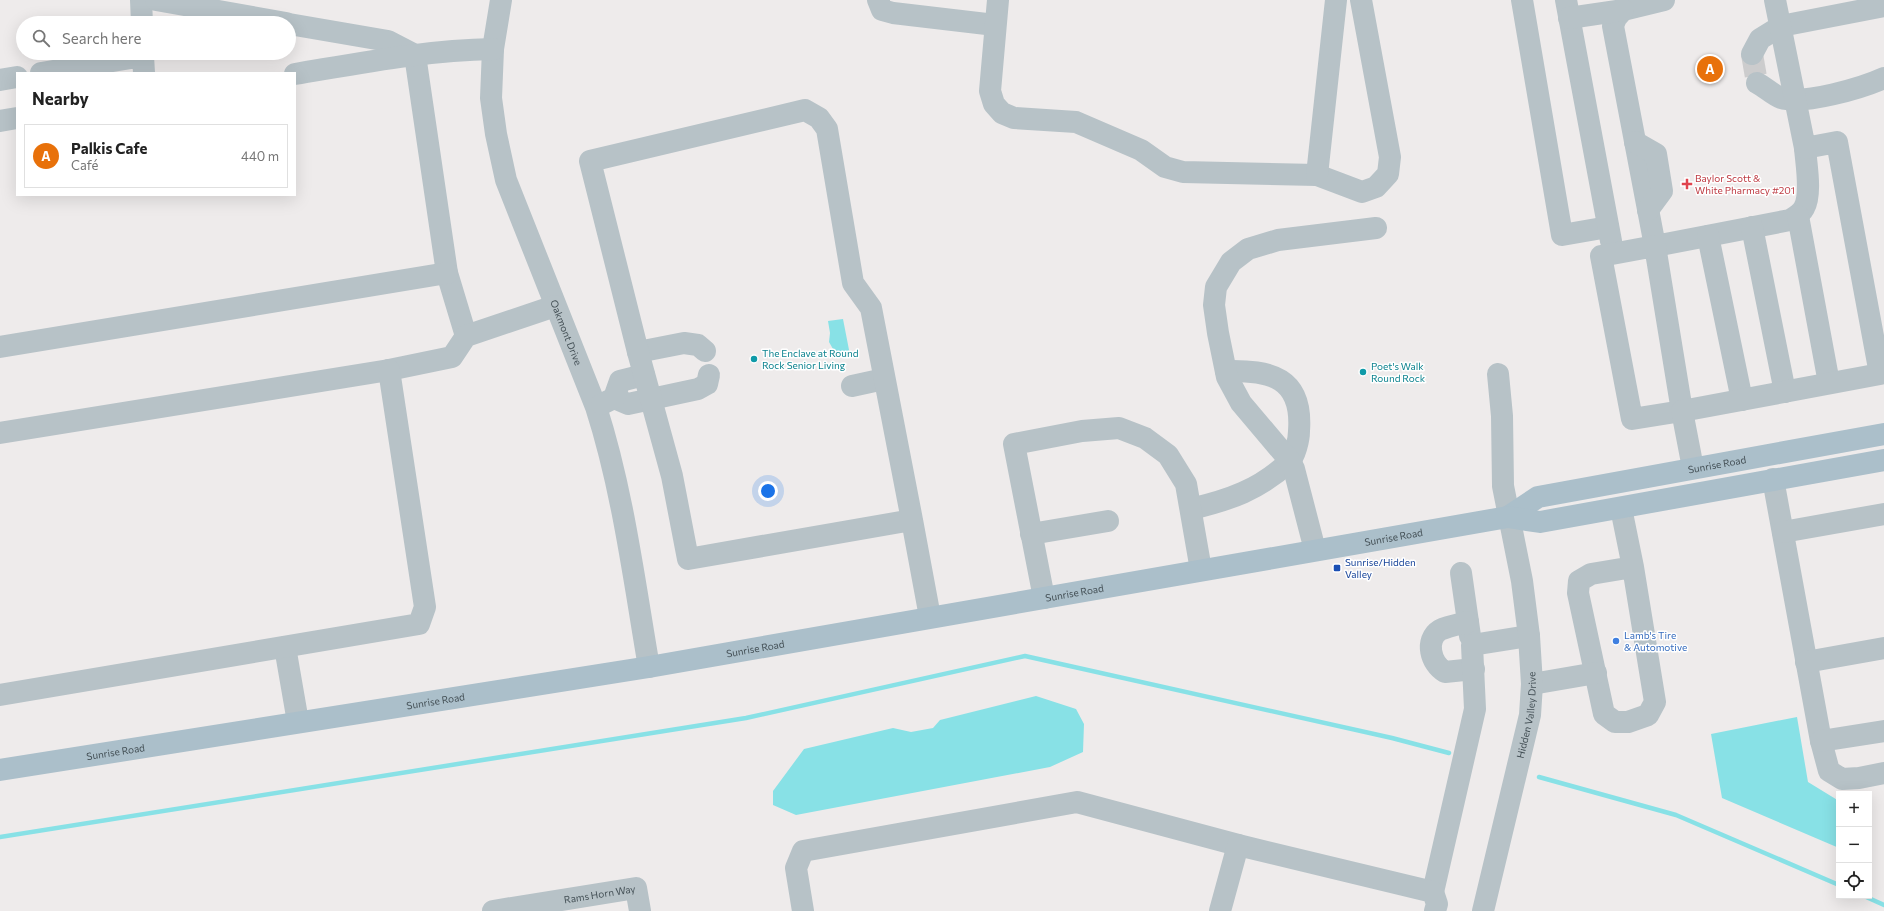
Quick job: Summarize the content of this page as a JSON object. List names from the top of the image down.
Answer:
{
  "streets": {
    "main road": ["Sunrise Road"],
    "street": ["Oakmont Drive", "Hidden Valley Drive", "Rams Horn Way"]
  },
  "crossings": [
    ["Oakmont Drive", "Sunrise Road"],
    ["Sunrise Road", "Hidden Valley Drive"]
  ],
  "places": {
    "health": ["Baylor Scott & White Pharmacy #201"],
    "other": ["The Enclave at Round Rock Senior Living", "Poet's Walk Round Rock", "Lamb's Tire & Automotive"],
    "transit": ["Sunrise/Hidden Valley"]
  },
  "page": {
    "search": "Search here",
    "pins": "A",
    "heading": "Nearby",
    "list": [
      {
        "mark": "A",
        "name": "Palkis Cafe",
        "note": "Café",
        "value": "440 m"
      }
    ],
    "map_buttons": ["+", "−"]
  }
}
